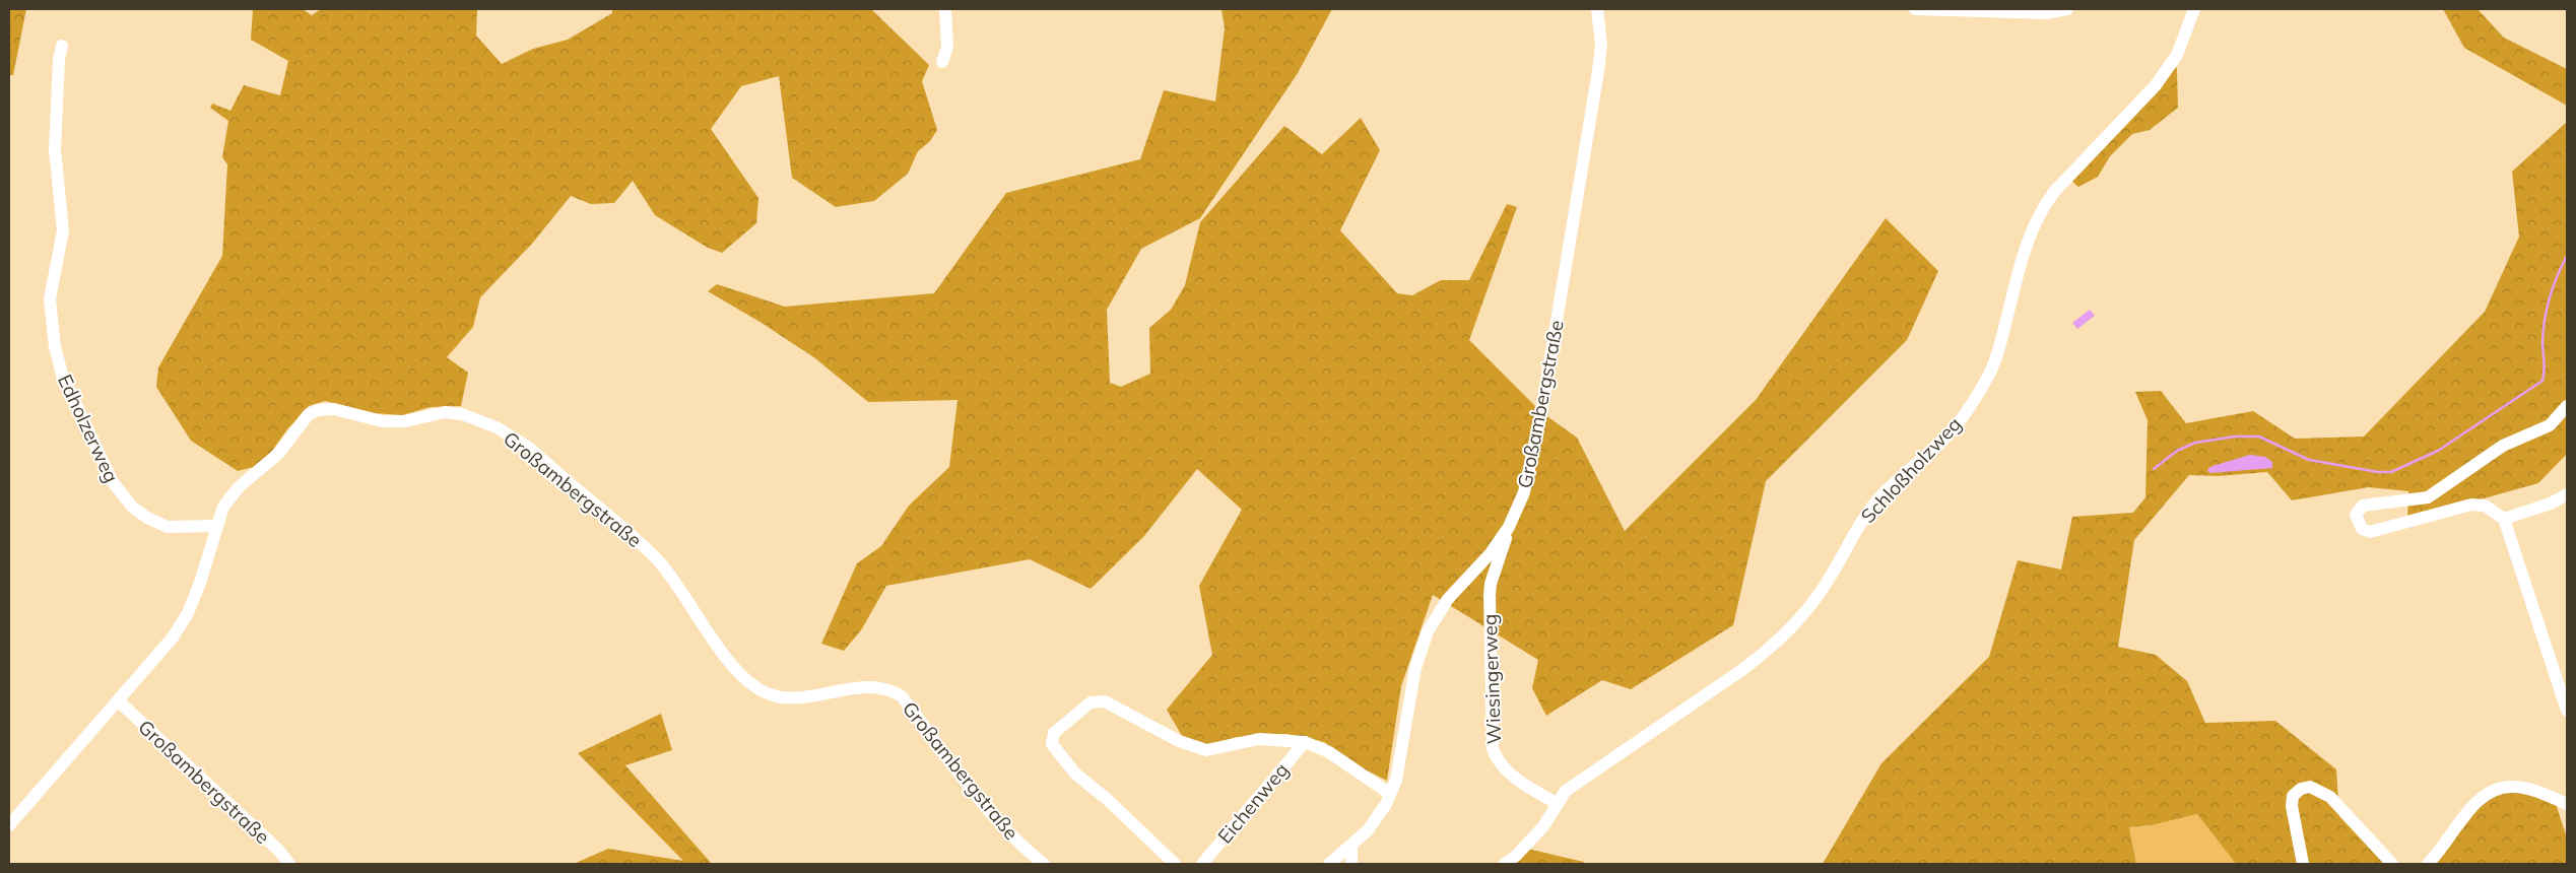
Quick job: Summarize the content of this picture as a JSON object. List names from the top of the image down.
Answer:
{
  "streets": {
    "street": [
      "Großambergstraße",
      "Edholzerweg",
      "Schloßholzweg",
      "Wiesingerweg",
      "Eichenweg"
    ]
  },
  "crossings": [
    ["Großambergstraße", "Edholzerweg"],
    ["Großambergstraße", "Wiesingerweg"],
    ["Schloßholzweg", "Wiesingerweg"]
  ]
}
